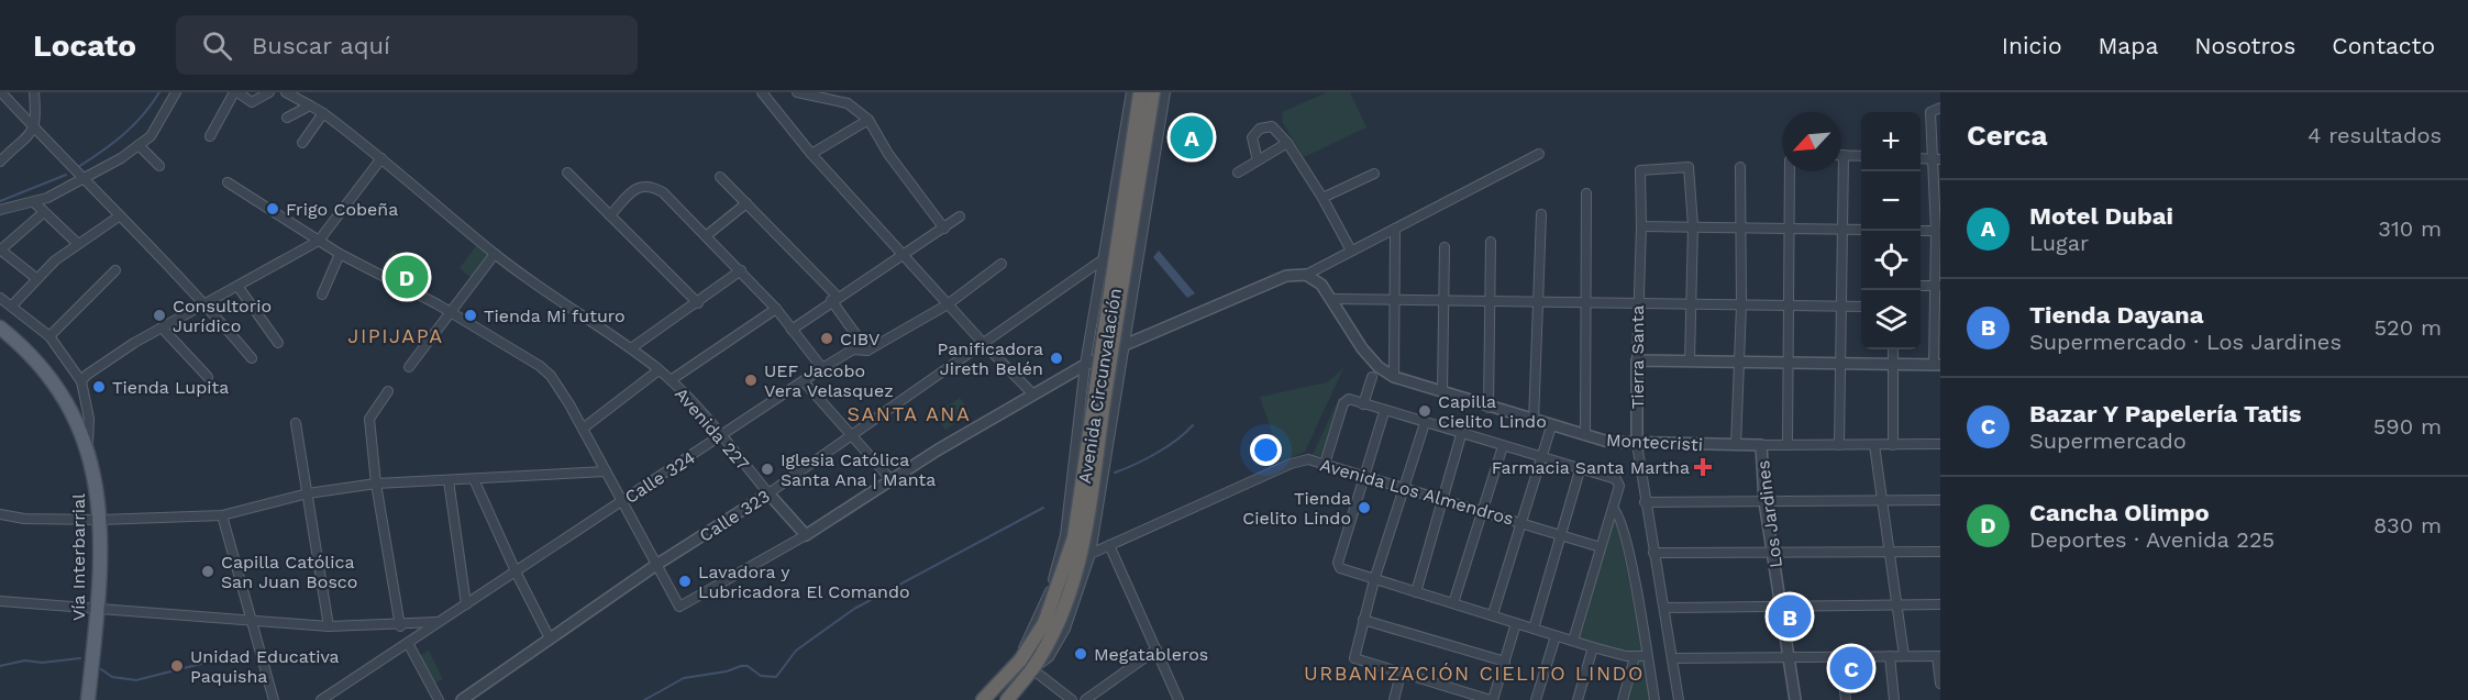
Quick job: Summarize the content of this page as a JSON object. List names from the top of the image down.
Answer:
{
  "streets": {
    "highway": ["Avenida Circunvalación"],
    "main road": ["Vía Interbarrial"],
    "street": [
      "Tierra Santa",
      "Avenida 227",
      "Montecristi",
      "Calle 324",
      "Avenida Los Almendros",
      "Los Jardines",
      "Calle 323"
    ]
  },
  "crossings": [
    ["Tierra Santa", "Montecristi"],
    ["Avenida Circunvalación", "Avenida Los Almendros"],
    ["Avenida Circunvalación", "Calle 323"],
    ["Avenida 227", "Calle 324"],
    ["Avenida 227", "Calle 323"],
    ["Montecristi", "Los Jardines"]
  ],
  "districts": ["JIPIJAPA", "SANTA ANA", "URBANIZACIÓN CIELITO LINDO"],
  "places": {
    "other": [
      "Frigo Cobeña",
      "Consultorio Jurídico",
      "Tienda Mi futuro",
      "CIBV",
      "Panificadora Jireth Belén",
      "UEF Jacobo Vera Velasquez",
      "Tienda Lupita",
      "Capilla Cielito Lindo",
      "Iglesia Católica Santa Ana | Manta",
      "Tienda Cielito Lindo",
      "Capilla Católica San Juan Bosco",
      "Lavadora y Lubricadora El Comando",
      "Megatableros",
      "Unidad Educativa Paquisha"
    ],
    "health": ["Farmacia Santa Martha"]
  },
  "north": "bottom left",
  "page": {
    "header": "Locato",
    "search": "Buscar aquí",
    "nav": [
      "Inicio",
      "Mapa",
      "Nosotros",
      "Contacto"
    ],
    "heading": ["Cerca", "4 resultados"],
    "map_buttons": ["+", "−"],
    "pins": [
      "A",
      "D",
      "B",
      "C"
    ],
    "list": [
      {
        "mark": "A",
        "name": "Motel Dubai",
        "note": "Lugar",
        "value": "310 m"
      },
      {
        "mark": "B",
        "name": "Tienda Dayana",
        "note": "Supermercado · Los Jardines",
        "value": "520 m"
      },
      {
        "mark": "C",
        "name": "Bazar Y Papelería Tatis",
        "note": "Supermercado",
        "value": "590 m"
      },
      {
        "mark": "D",
        "name": "Cancha Olimpo",
        "note": "Deportes · Avenida 225",
        "value": "830 m"
      }
    ]
  }
}
